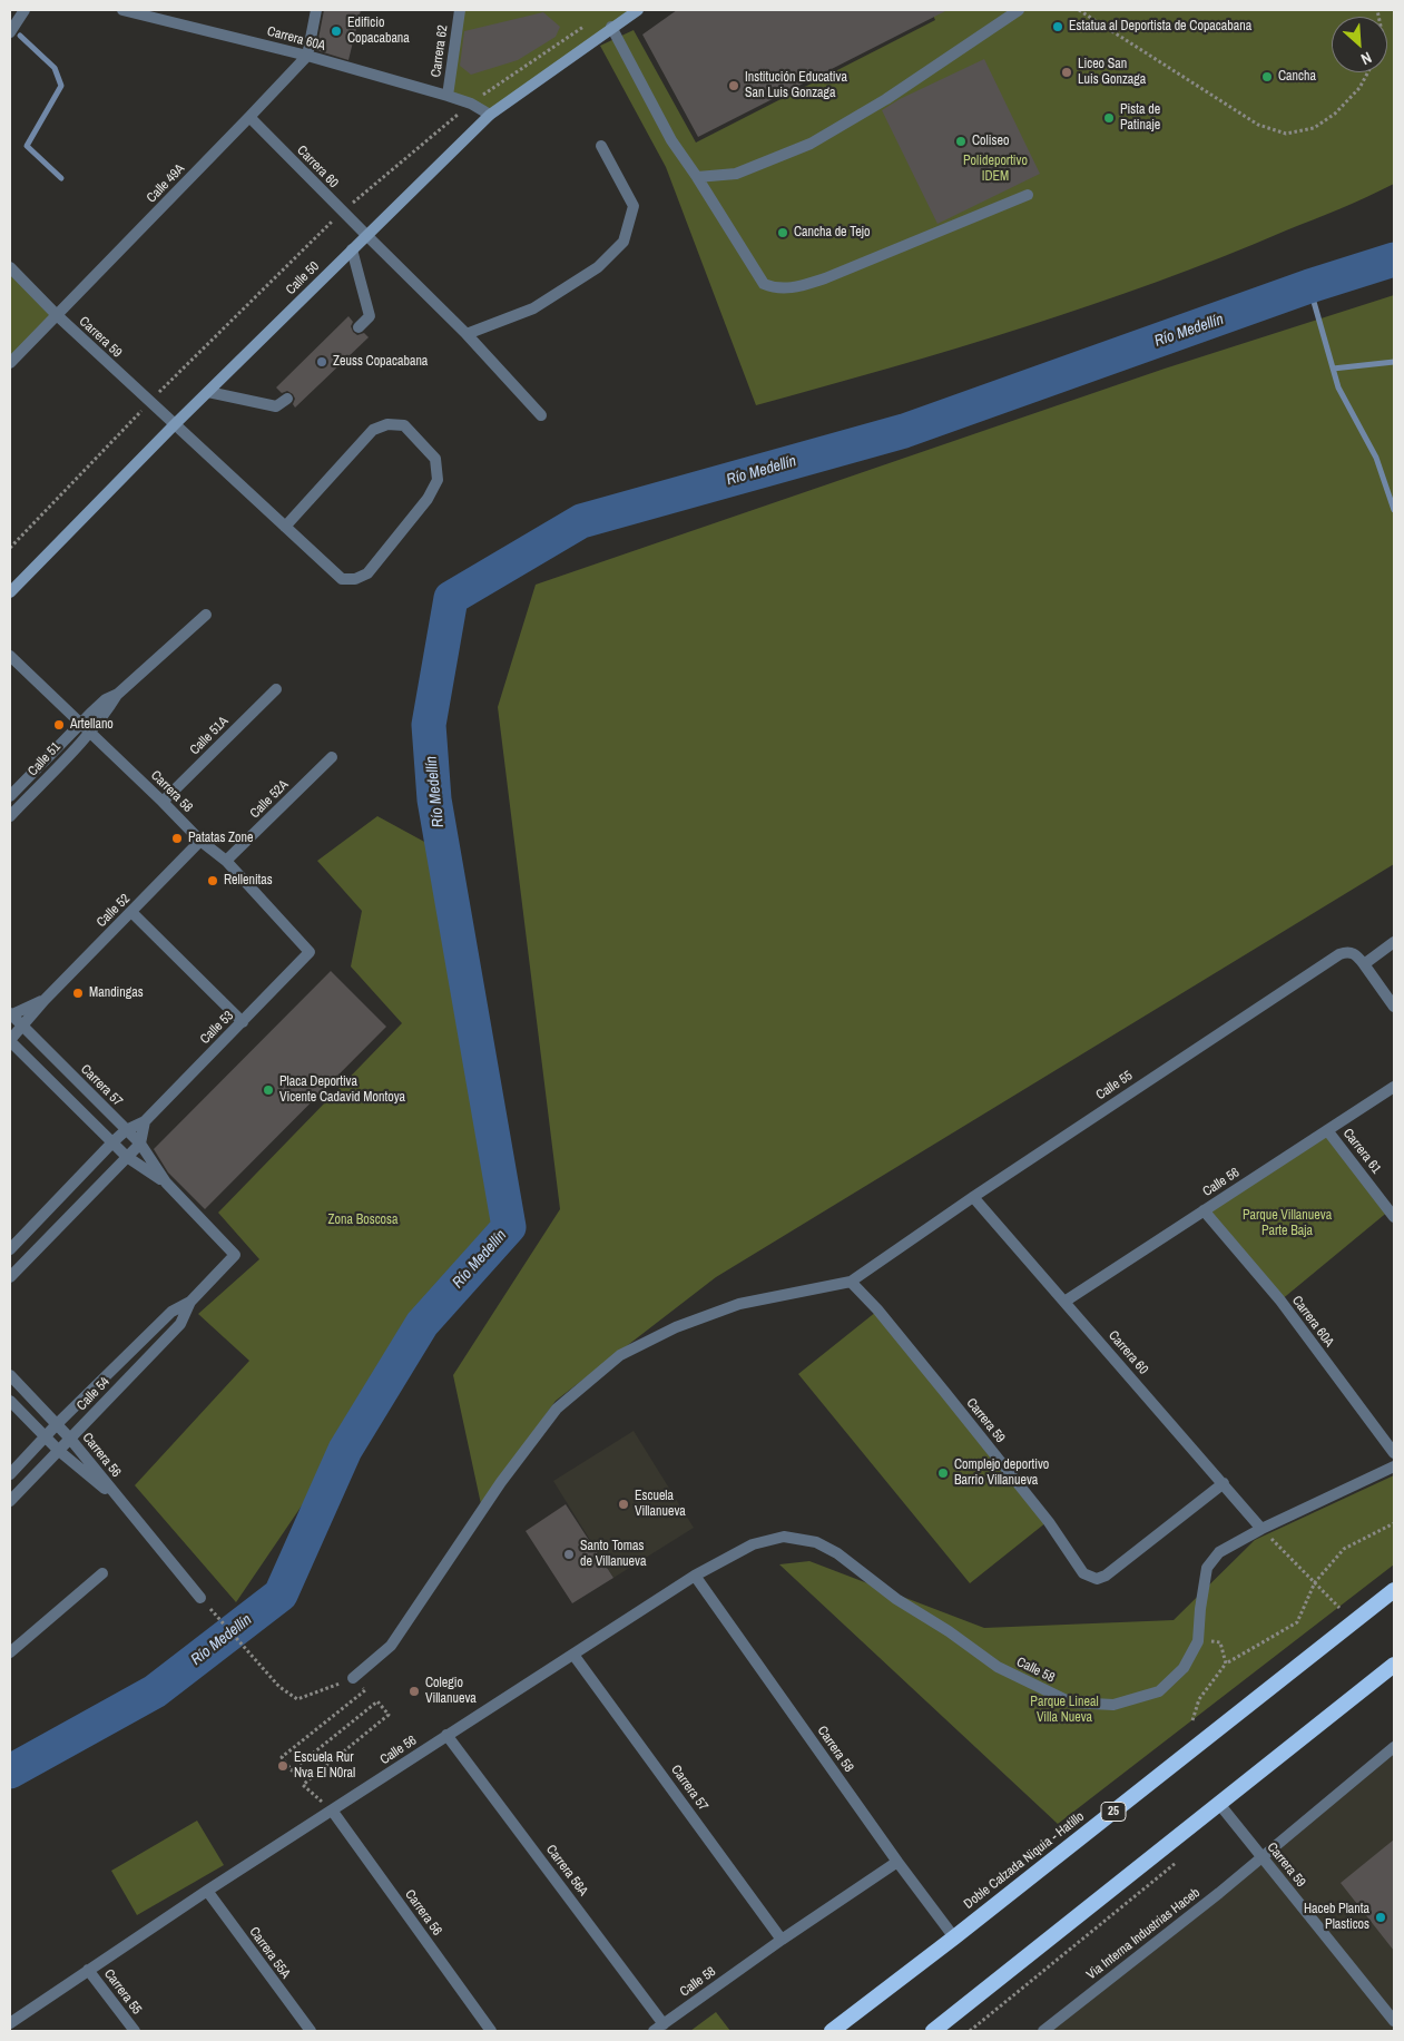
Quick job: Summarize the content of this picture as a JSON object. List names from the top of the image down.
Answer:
{
  "streets": {
    "highway": ["25", "Doble Calzada Niquia - Hatillo"],
    "main road": ["Calle 50"],
    "street": [
      "Carrera 60A",
      "Carrera 62",
      "Carrera 60",
      "Calle 49A",
      "Carrera 59",
      "Calle 51A",
      "Calle 51",
      "Carrera 58",
      "Calle 52A",
      "Calle 52",
      "Calle 53",
      "Carrera 57",
      "Calle 55",
      "Carrera 61",
      "Calle 56",
      "Calle 54",
      "Carrera 56",
      "Calle 58",
      "Carrera 56A",
      "Via Interna Industrias Haceb",
      "Carrera 55A",
      "Carrera 55"
    ]
  },
  "crossings": [
    ["Carrera 60A", "Carrera 62"],
    ["Carrera 60A", "Calle 49A"],
    ["Carrera 60A", "Calle 50"],
    ["Carrera 60A", "Calle 56"],
    ["Carrera 60", "Calle 49A"],
    ["Carrera 60", "Calle 50"],
    ["Carrera 60", "Carrera 59"],
    ["Carrera 60", "Calle 55"],
    ["Carrera 60", "Calle 56"],
    ["Carrera 60", "Calle 58"],
    ["Calle 49A", "Carrera 59"],
    ["Calle 50", "Carrera 59"],
    ["Carrera 59", "Calle 55"],
    ["Carrera 59", "Via Interna Industrias Haceb"],
    ["Calle 51A", "Carrera 58"],
    ["Calle 51", "Carrera 58"],
    ["Carrera 58", "Calle 52A"],
    ["Carrera 58", "Calle 52"],
    ["Carrera 58", "Calle 53"],
    ["Carrera 58", "Calle 56"],
    ["Carrera 58", "Calle 58"],
    ["Carrera 58", "Doble Calzada Niquia - Hatillo"],
    ["Calle 52", "Carrera 57"],
    ["Calle 53", "Carrera 57"],
    ["Carrera 57", "Calle 56"],
    ["Carrera 57", "Calle 54"],
    ["Carrera 57", "Calle 58"],
    ["Carrera 61", "Calle 56"],
    ["Calle 56", "Carrera 56"],
    ["Calle 56", "Calle 58"],
    ["Calle 56", "Carrera 56A"],
    ["Calle 56", "Carrera 55A"],
    ["Calle 56", "Carrera 55"],
    ["Calle 54", "Carrera 56"],
    ["Calle 58", "Carrera 56A"]
  ],
  "water": ["Río Medellín"],
  "parks": [
    "Polideportivo IDEM",
    "Parque Villanueva Parte Baja",
    "Zona Boscosa",
    "Parque Lineal Villa Nueva"
  ],
  "places": [
    "Estatua al Deportista de Copacabana",
    "Edificio Copacabana",
    "Liceo San Luis Gonzaga",
    "Cancha",
    "Institución Educativa San Luis Gonzaga",
    "Pista de Patinaje",
    "Coliseo",
    "Cancha de Tejo",
    "Zeuss Copacabana",
    "Artellano",
    "Patatas Zone",
    "Rellenitas",
    "Mandingas",
    "Placa Deportiva Vicente Cadavid Montoya",
    "Complejo deportivo Barrio Villanueva",
    "Escuela Villanueva",
    "Santo Tomas de Villanueva",
    "Colegio Villanueva",
    "Escuela Rur Nva El N0ral",
    "Haceb Planta Plasticos"
  ],
  "north": "bottom right"
}
